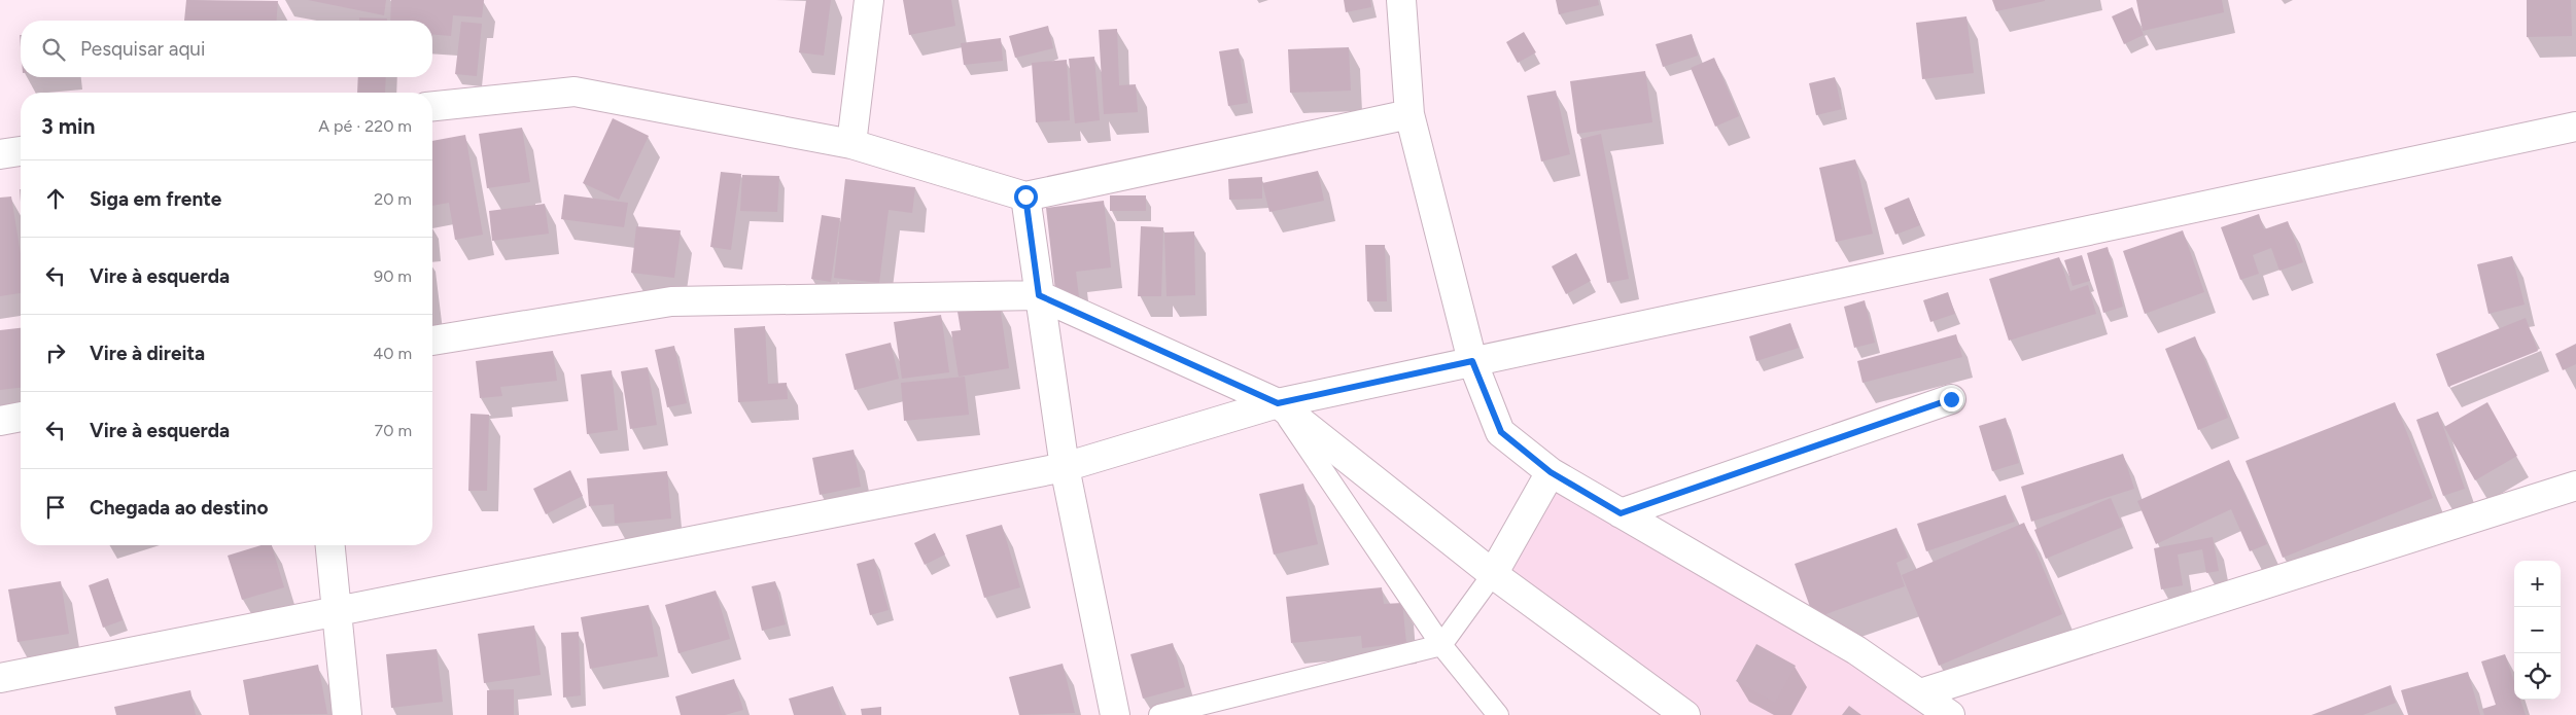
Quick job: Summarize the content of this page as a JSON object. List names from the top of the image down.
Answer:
{
  "page": {
    "search": "Pesquisar aqui",
    "heading": ["3 min", "A pé · 220 m"],
    "list": [
      ["Siga em frente", "20 m"],
      ["Vire à esquerda", "90 m"],
      ["Vire à direita", "40 m"],
      ["Vire à esquerda", "70 m"],
      "Chegada ao destino"
    ],
    "map_buttons": ["+", "−"]
  }
}
